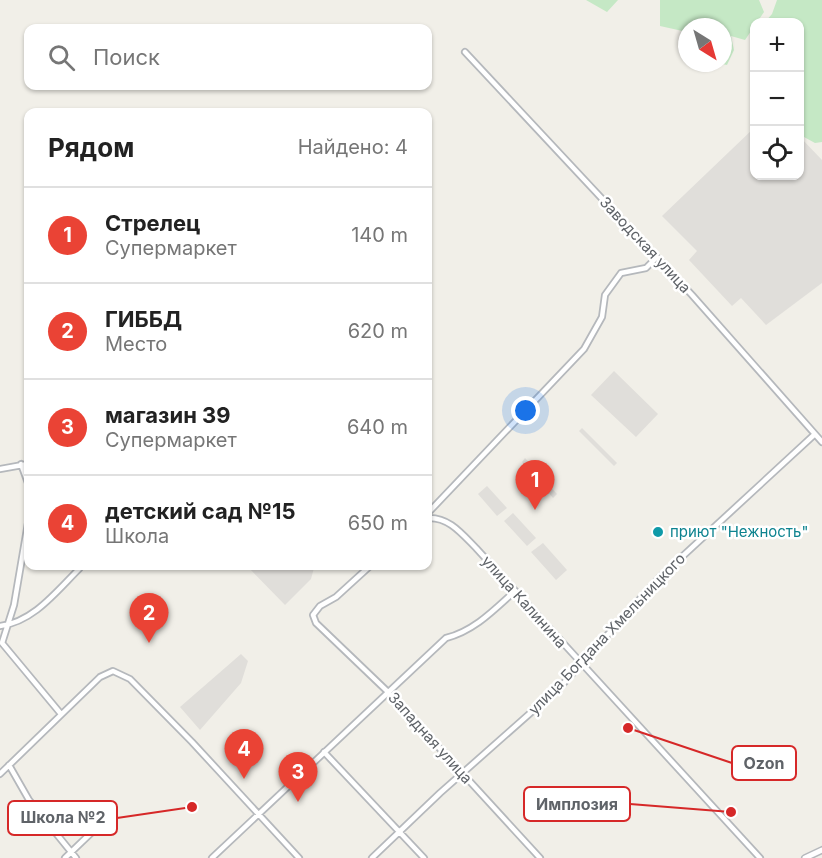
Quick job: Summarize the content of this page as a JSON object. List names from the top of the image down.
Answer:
{
  "streets": {
    "street": [
      "Заводская улица",
      "улица Калинина",
      "улица Богдана Хмельницкого",
      "Западная улица"
    ]
  },
  "crossings": [
    ["Заводская улица", "улица Богдана Хмельницкого"],
    ["улица Калинина", "улица Богдана Хмельницкого"],
    ["улица Богдана Хмельницкого", "Западная улица"]
  ],
  "places": [
    "приют \"Нежность\"",
    "Ozon",
    "Школа №2",
    "Имплозия"
  ],
  "north": "bottom right",
  "page": {
    "map_buttons": ["+", "−"],
    "search": "Поиск",
    "heading": ["Рядом", "Найдено: 4"],
    "list": [
      {
        "mark": "1",
        "name": "Стрелец",
        "note": "Супермаркет",
        "value": "140 m"
      },
      {
        "mark": "2",
        "name": "ГИББД",
        "note": "Место",
        "value": "620 m"
      },
      {
        "mark": "3",
        "name": "магазин 39",
        "note": "Супермаркет",
        "value": "640 m"
      },
      {
        "mark": "4",
        "name": "детский сад №15",
        "note": "Школа",
        "value": "650 m"
      }
    ],
    "pins": [
      "1",
      "2",
      "4",
      "3"
    ]
  }
}
